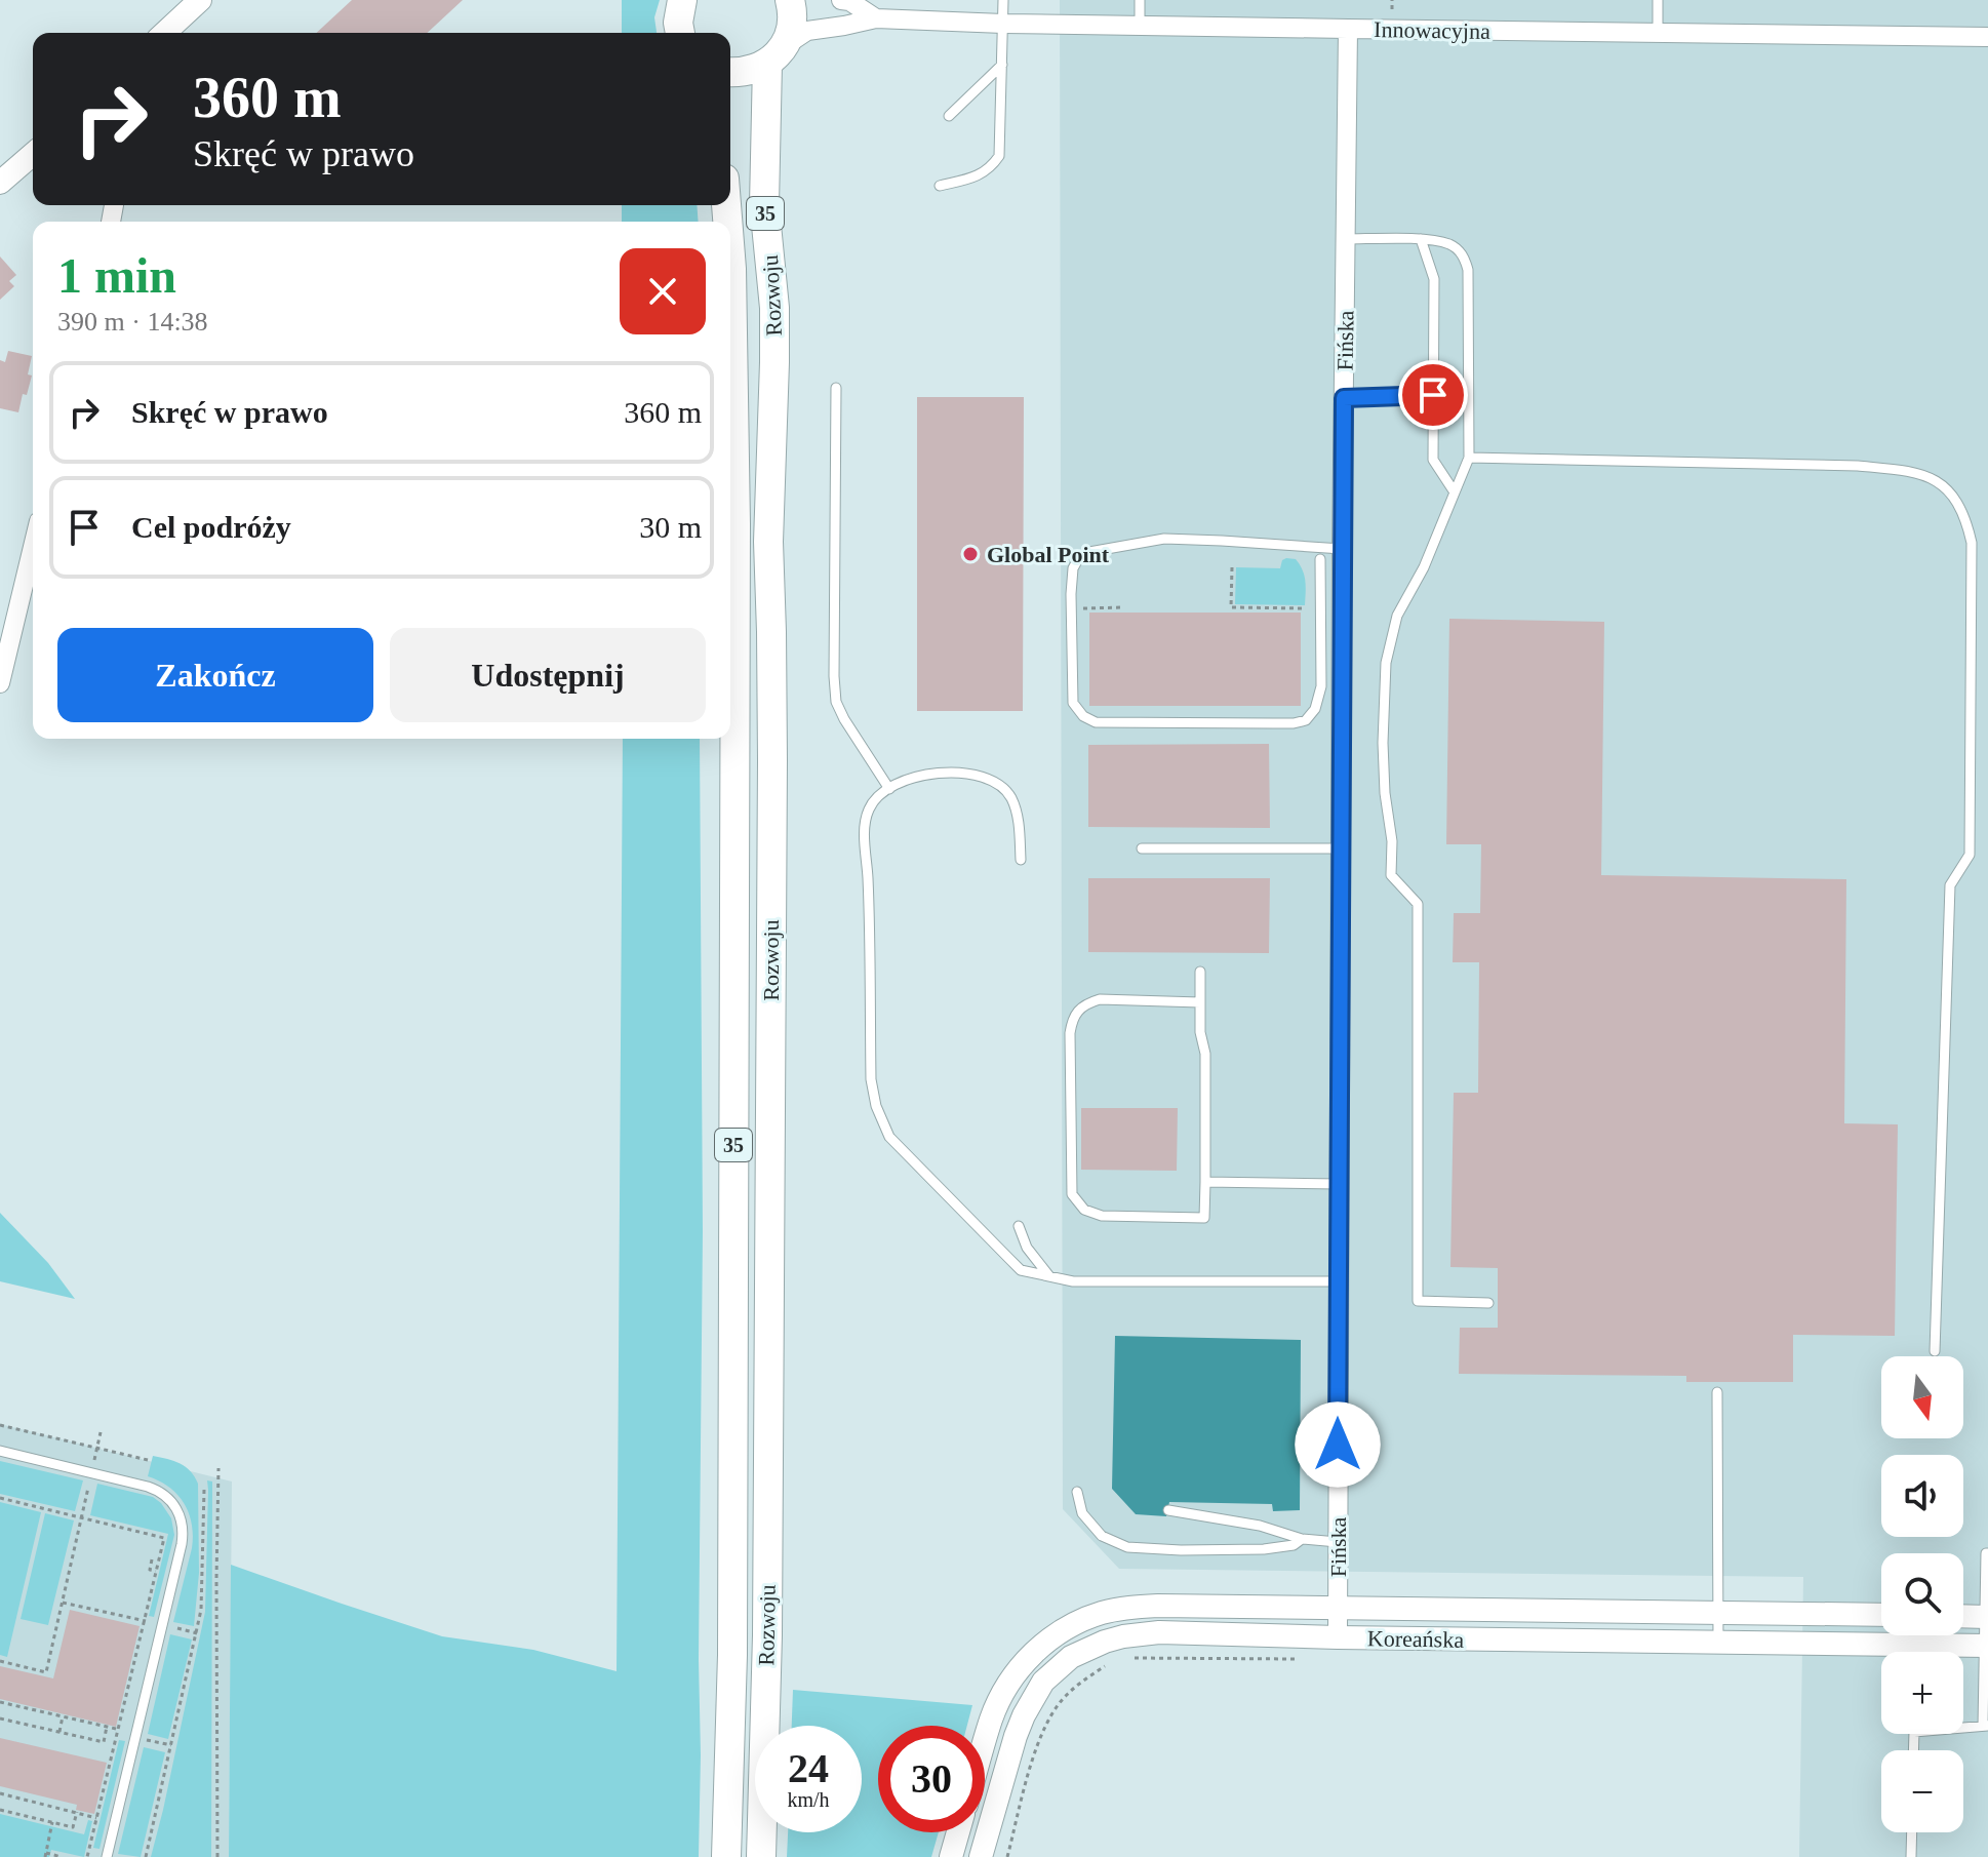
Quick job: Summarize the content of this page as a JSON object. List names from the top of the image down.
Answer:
{
  "streets": {
    "main road": ["35", "Rozwoju"],
    "street": ["Innowacyjna", "Fińska", "Koreańska"]
  },
  "crossings": [
    ["Innowacyjna", "35"],
    ["Innowacyjna", "Rozwoju"],
    ["Innowacyjna", "Fińska"],
    ["35", "Rozwoju"],
    ["Fińska", "Koreańska"]
  ],
  "places": ["Global Point"],
  "north": "bottom",
  "page": {
    "turn": ["360 m", "Skręć w prawo"],
    "heading": ["1 min", "390 m · 14:38"],
    "list": [
      {
        "name": "Skręć w prawo",
        "value": "360 m"
      },
      {
        "name": "Cel podróży",
        "value": "30 m"
      }
    ],
    "buttons": ["Zakończ", "Udostępnij"],
    "map_buttons": ["+", "−"],
    "speed": "24 km/h",
    "limit": "30"
  }
}
